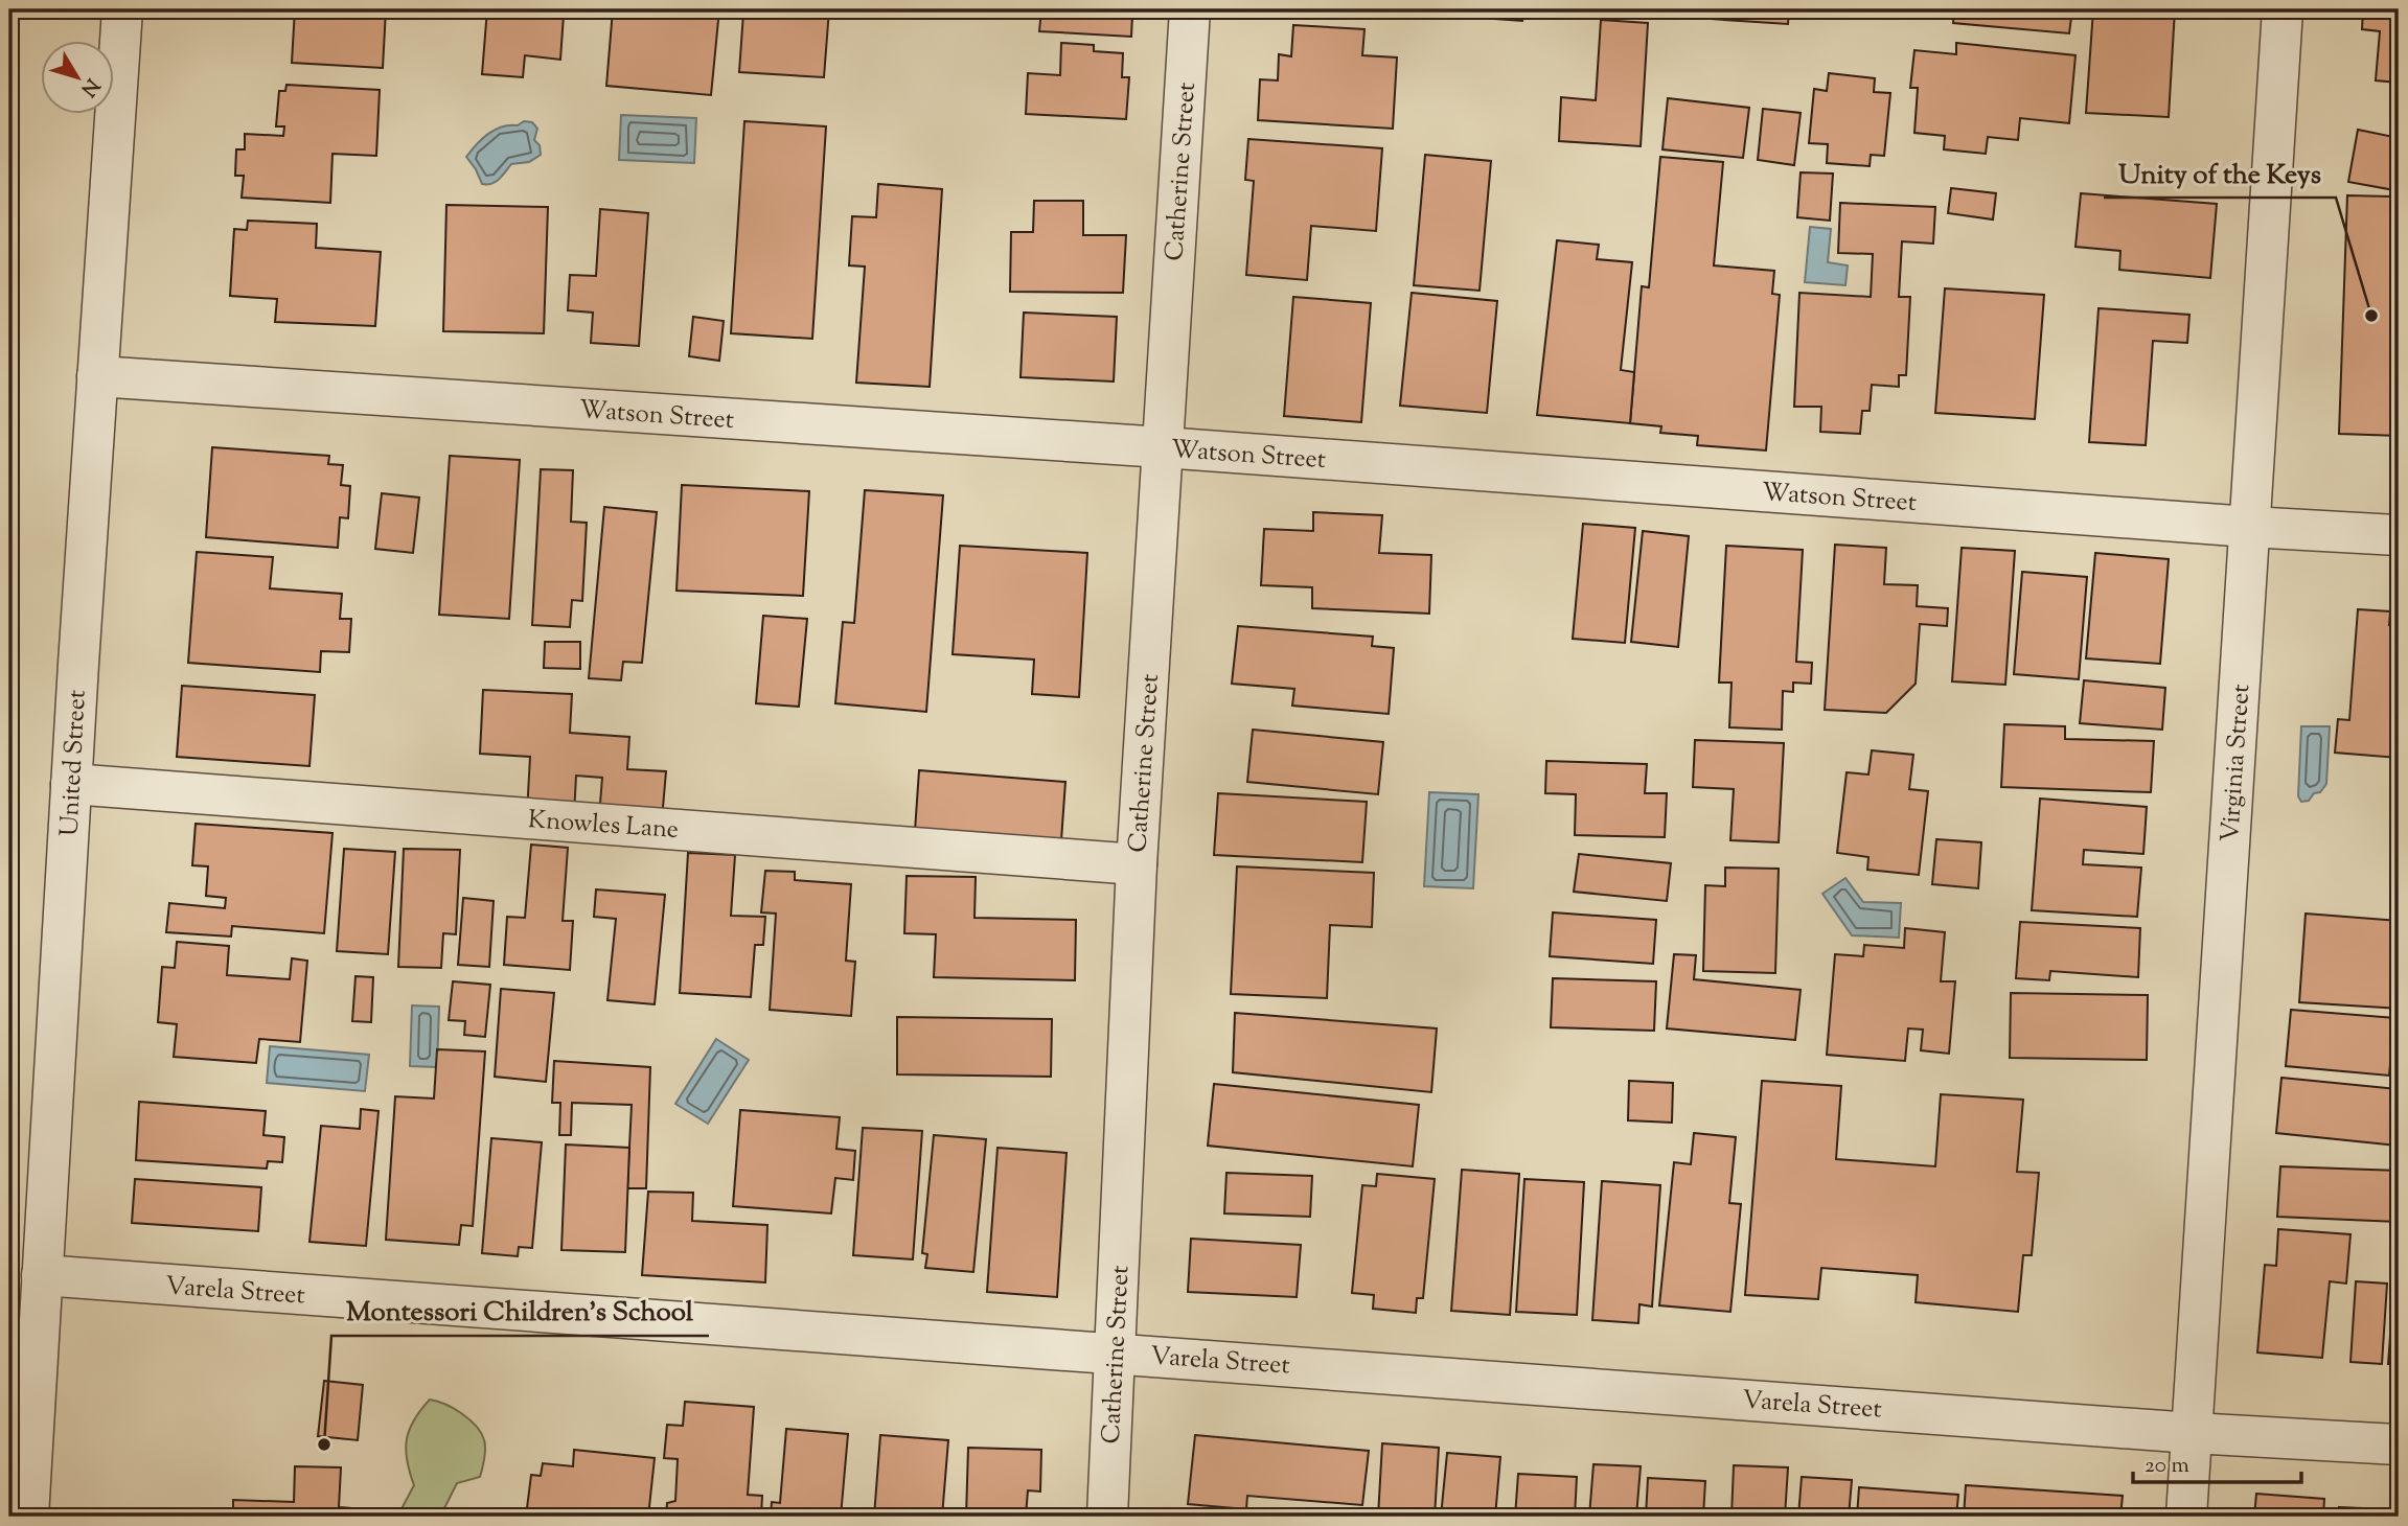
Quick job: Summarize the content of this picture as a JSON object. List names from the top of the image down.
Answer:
{
  "streets": {
    "street": [
      "Catherine Street",
      "Watson Street",
      "United Street",
      "Virginia Street",
      "Knowles Lane",
      "Varela Street"
    ]
  },
  "crossings": [
    ["Catherine Street", "Watson Street"],
    ["Catherine Street", "Knowles Lane"],
    ["Catherine Street", "Varela Street"],
    ["Watson Street", "United Street"],
    ["Watson Street", "Virginia Street"],
    ["United Street", "Knowles Lane"],
    ["United Street", "Varela Street"],
    ["Virginia Street", "Varela Street"]
  ],
  "places": ["Unity of the Keys", "Montessori Children's School"],
  "scale_bar": "20 m",
  "north": "bottom right"
}
